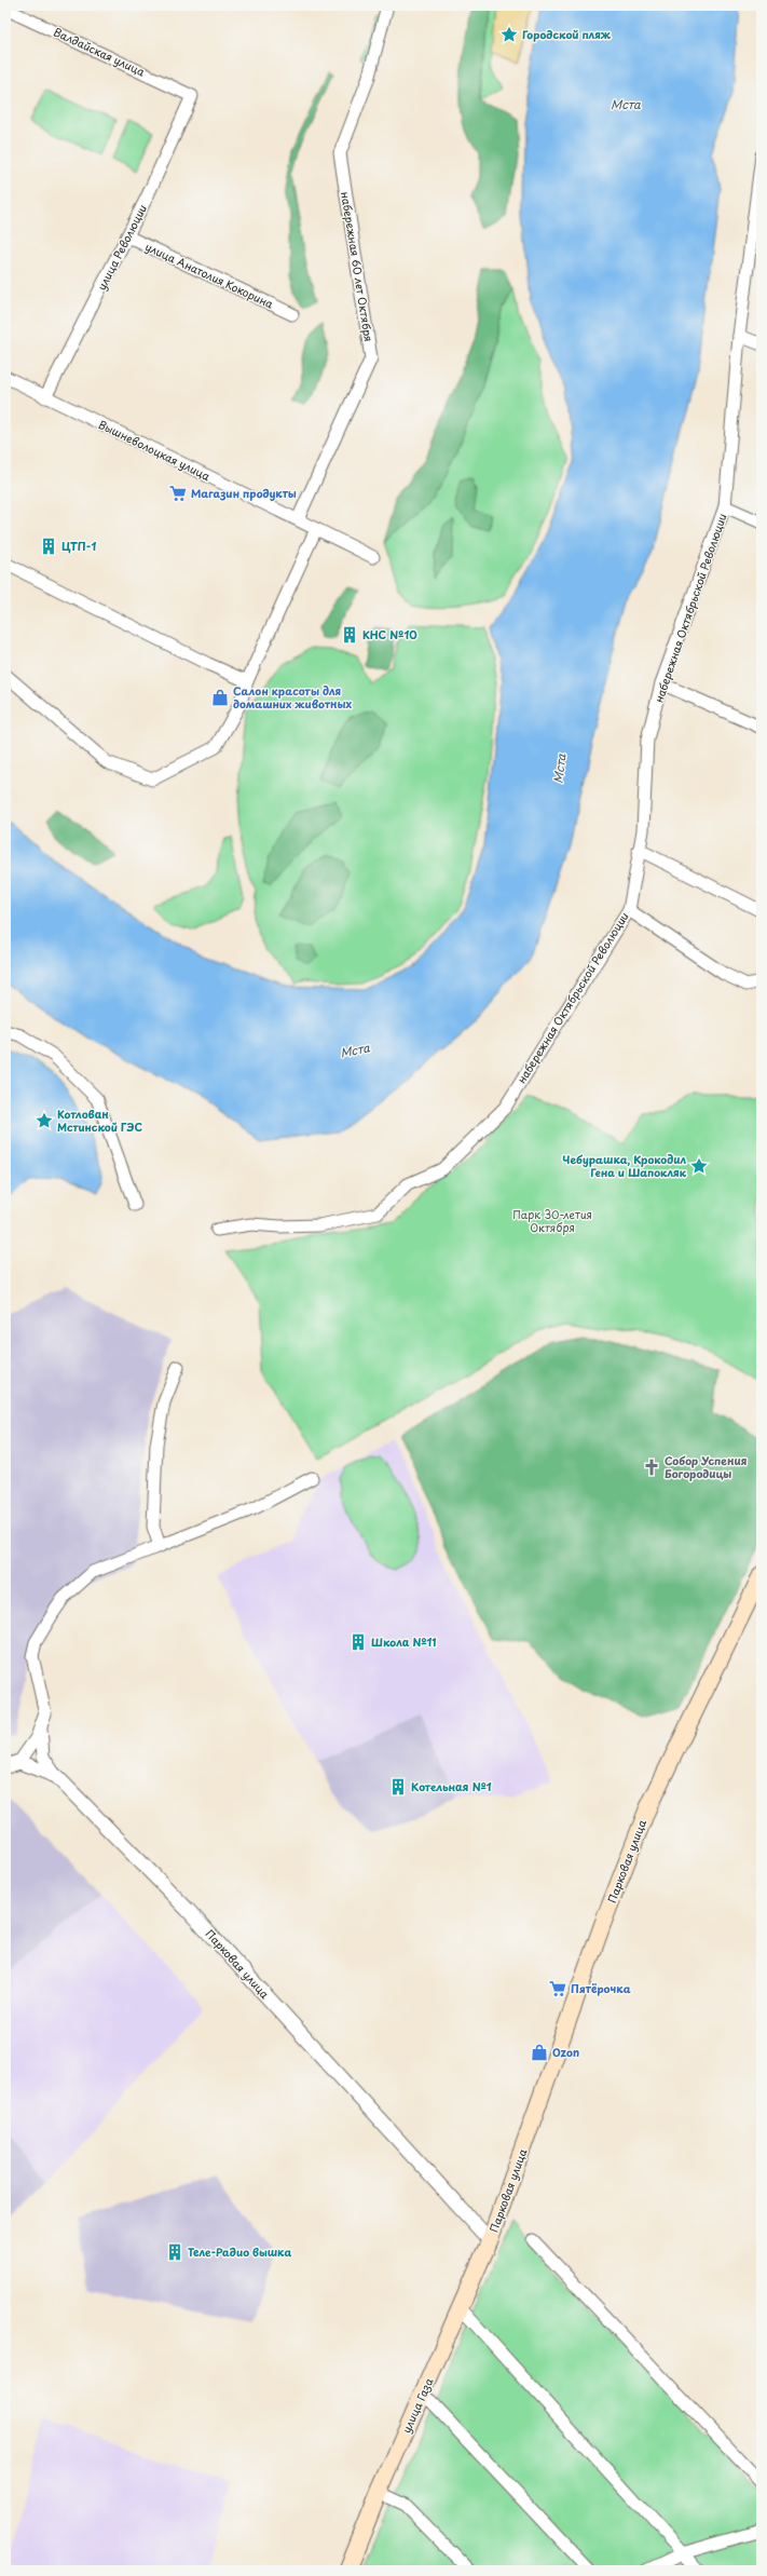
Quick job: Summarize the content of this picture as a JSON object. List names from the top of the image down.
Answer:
{
  "streets": {
    "main road": ["Парковая улица", "улица Газа"],
    "street": [
      "Валдайская улица",
      "улица Революции",
      "набережная 60 лет Октября",
      "улица Анатолия Кокорина",
      "Вышневолоцкая улица",
      "набережная Октябрьской Революции"
    ]
  },
  "crossings": [
    ["Валдайская улица", "улица Революции"],
    ["улица Революции", "улица Анатолия Кокорина"],
    ["улица Революции", "Вышневолоцкая улица"],
    ["набережная 60 лет Октября", "Вышневолоцкая улица"],
    ["Парковая улица", "улица Газа"]
  ],
  "water": ["Мста"],
  "parks": ["Парк 30-летия Октября"],
  "places": {
    "place": ["Городской пляж", "Котлован Мстинской ГЭС", "Чебурашка, Крокодил Гена и Шапокляк"],
    "supermarket": ["Магазин продукты", "Пятёрочка"],
    "building": [
      "ЦТП-1",
      "КНС №10",
      "Школа №11",
      "Котельная №1",
      "Теле-Радио вышка"
    ],
    "shop": ["Салон красоты для домашних животных", "Ozon"],
    "church": ["Собор Успения Богородицы"]
  }
}
